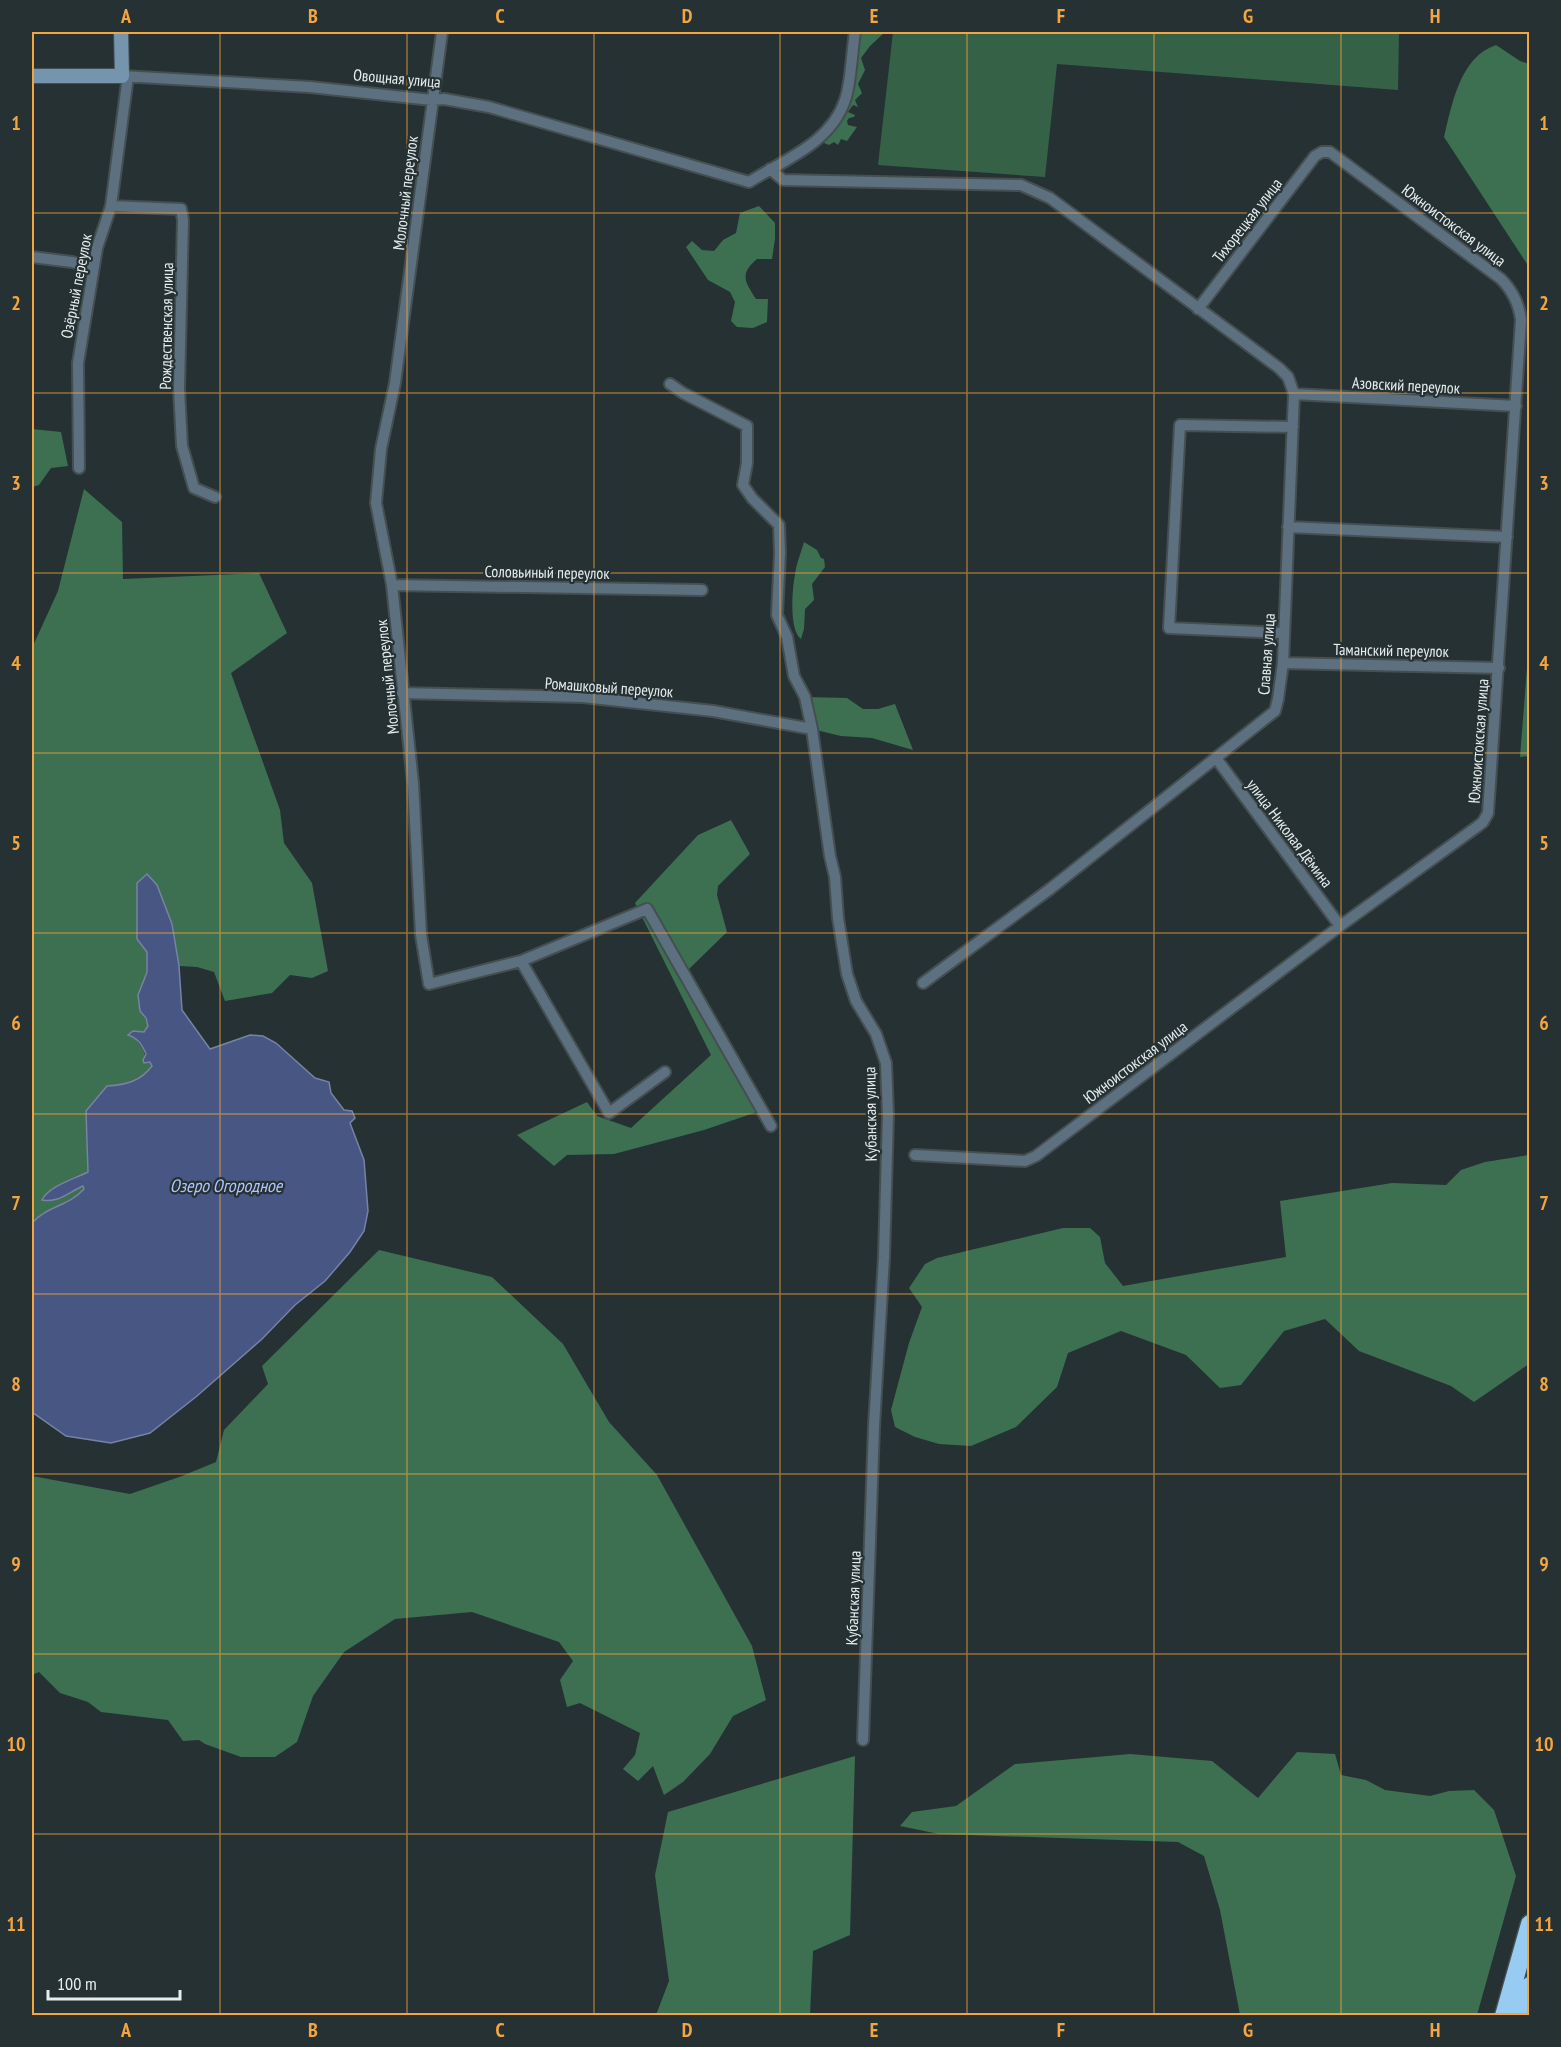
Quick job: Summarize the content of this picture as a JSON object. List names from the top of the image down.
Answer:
{
  "streets": {
    "street": [
      "Овощная улица",
      "Молочный переулок",
      "Тихорецкая улица",
      "Южноистокская улица",
      "Озёрный переулок",
      "Рождественская улица",
      "Азовский переулок",
      "Соловьиный переулок",
      "Таманский переулок",
      "Славная улица",
      "Ромашковый переулок",
      "улица Николая Дёмина",
      "Кубанская улица"
    ]
  },
  "crossings": [
    ["Овощная улица", "Молочный переулок"],
    ["Овощная улица", "Озёрный переулок"],
    ["Молочный переулок", "Соловьиный переулок"],
    ["Молочный переулок", "Ромашковый переулок"],
    ["Тихорецкая улица", "Южноистокская улица"],
    ["Южноистокская улица", "Азовский переулок"],
    ["Южноистокская улица", "Таманский переулок"],
    ["Южноистокская улица", "улица Николая Дёмина"],
    ["Озёрный переулок", "Рождественская улица"],
    ["Азовский переулок", "Славная улица"],
    ["Таманский переулок", "Славная улица"],
    ["Славная улица", "улица Николая Дёмина"],
    ["Ромашковый переулок", "Кубанская улица"]
  ],
  "water": ["Озеро Огородное"],
  "scale_bar": "100 m",
  "grid": {
    "columns": [
      "A",
      "B",
      "C",
      "D",
      "E",
      "F",
      "G",
      "H"
    ],
    "rows": [
      "1",
      "2",
      "3",
      "4",
      "5",
      "6",
      "7",
      "8",
      "9",
      "10",
      "11"
    ]
  }
}
